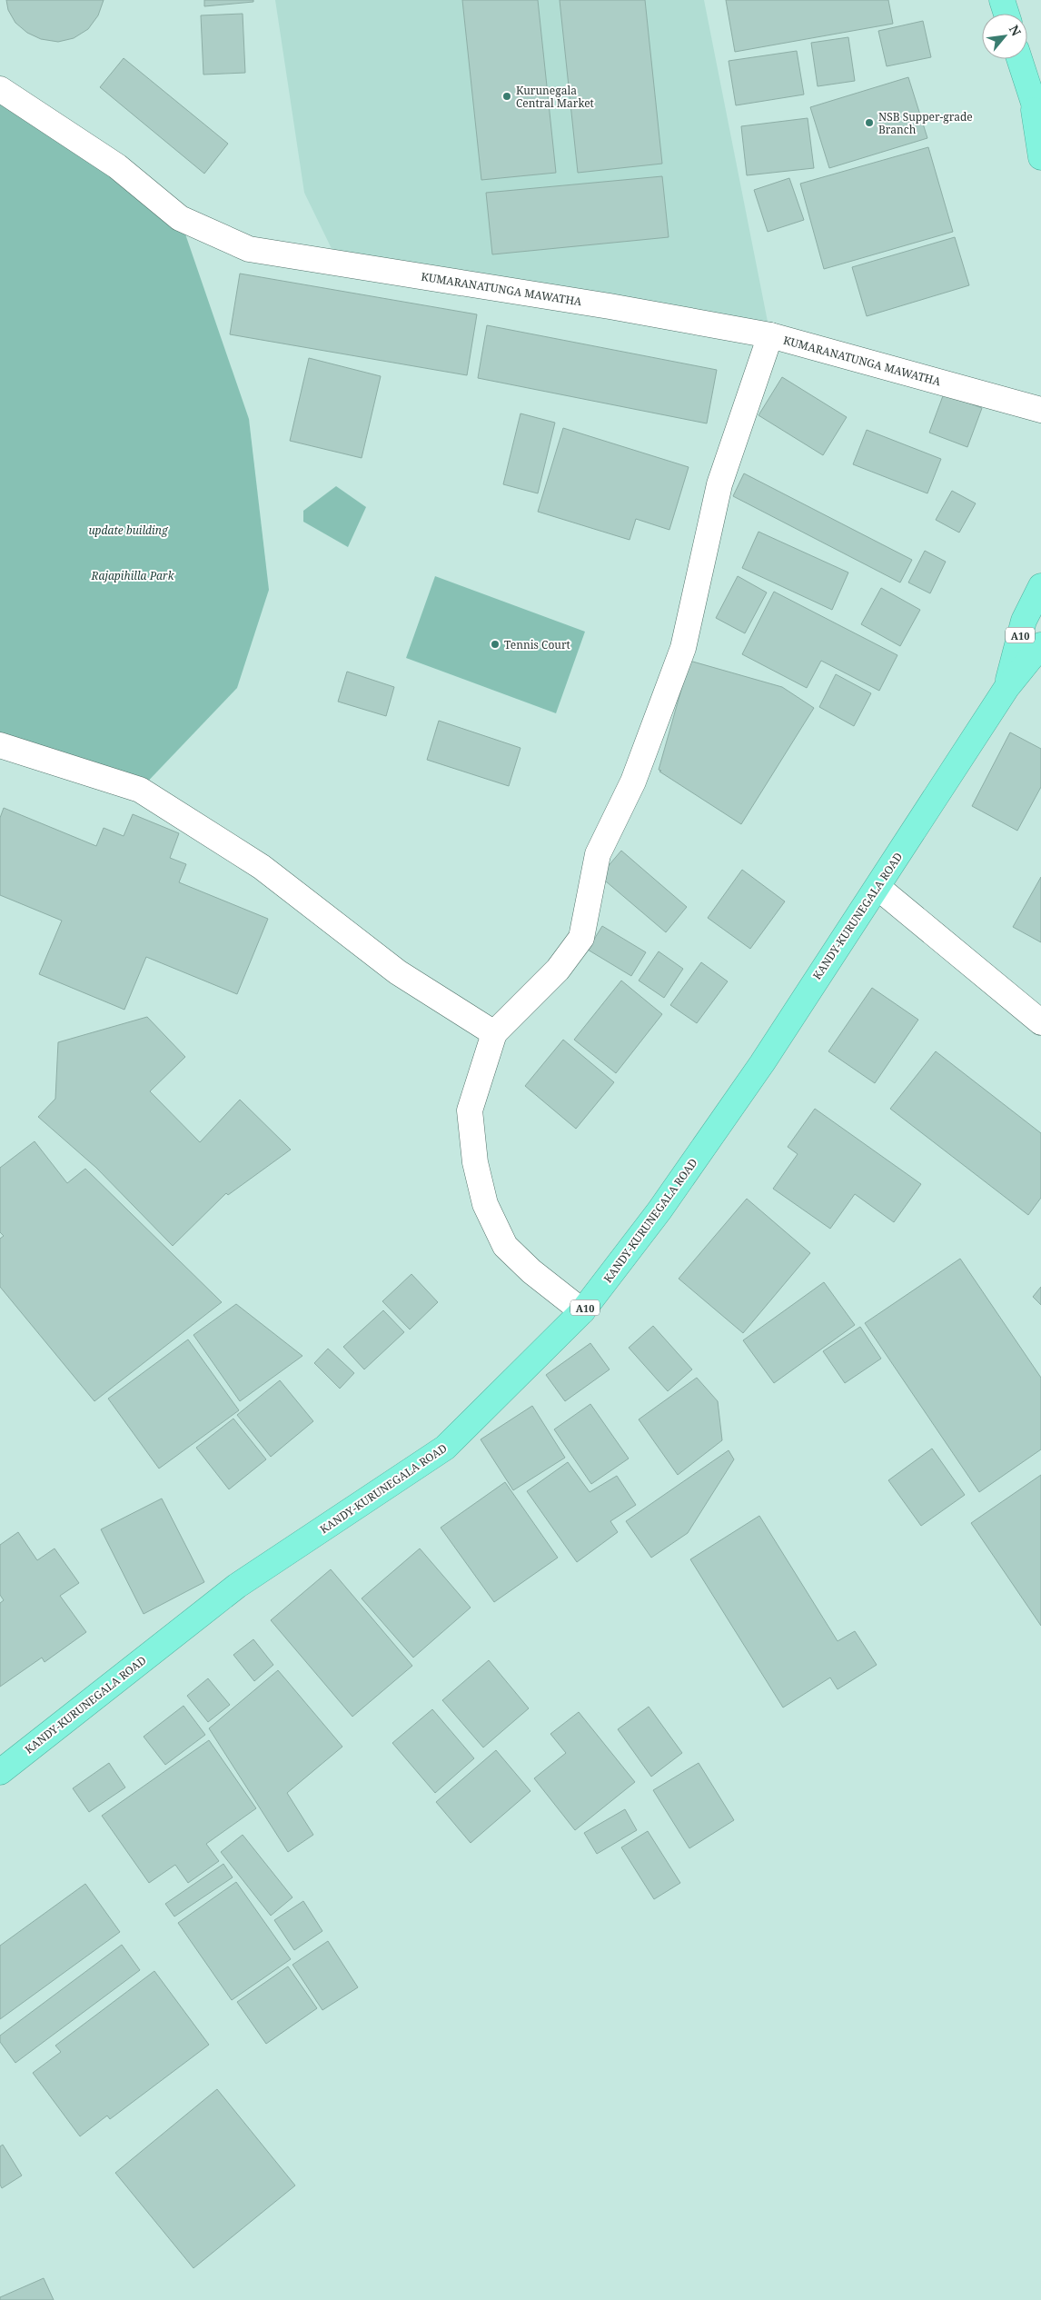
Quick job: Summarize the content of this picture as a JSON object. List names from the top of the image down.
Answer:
{
  "streets": {
    "highway": ["A10", "KANDY-KURUNEGALA ROAD"],
    "street": ["KUMARANATUNGA MAWATHA"]
  },
  "parks": ["update building", "Rajapihilla Park"],
  "places": ["Kurunegala Central Market", "NSB Supper-grade Branch", "Tennis Court"],
  "north": "top right"
}
